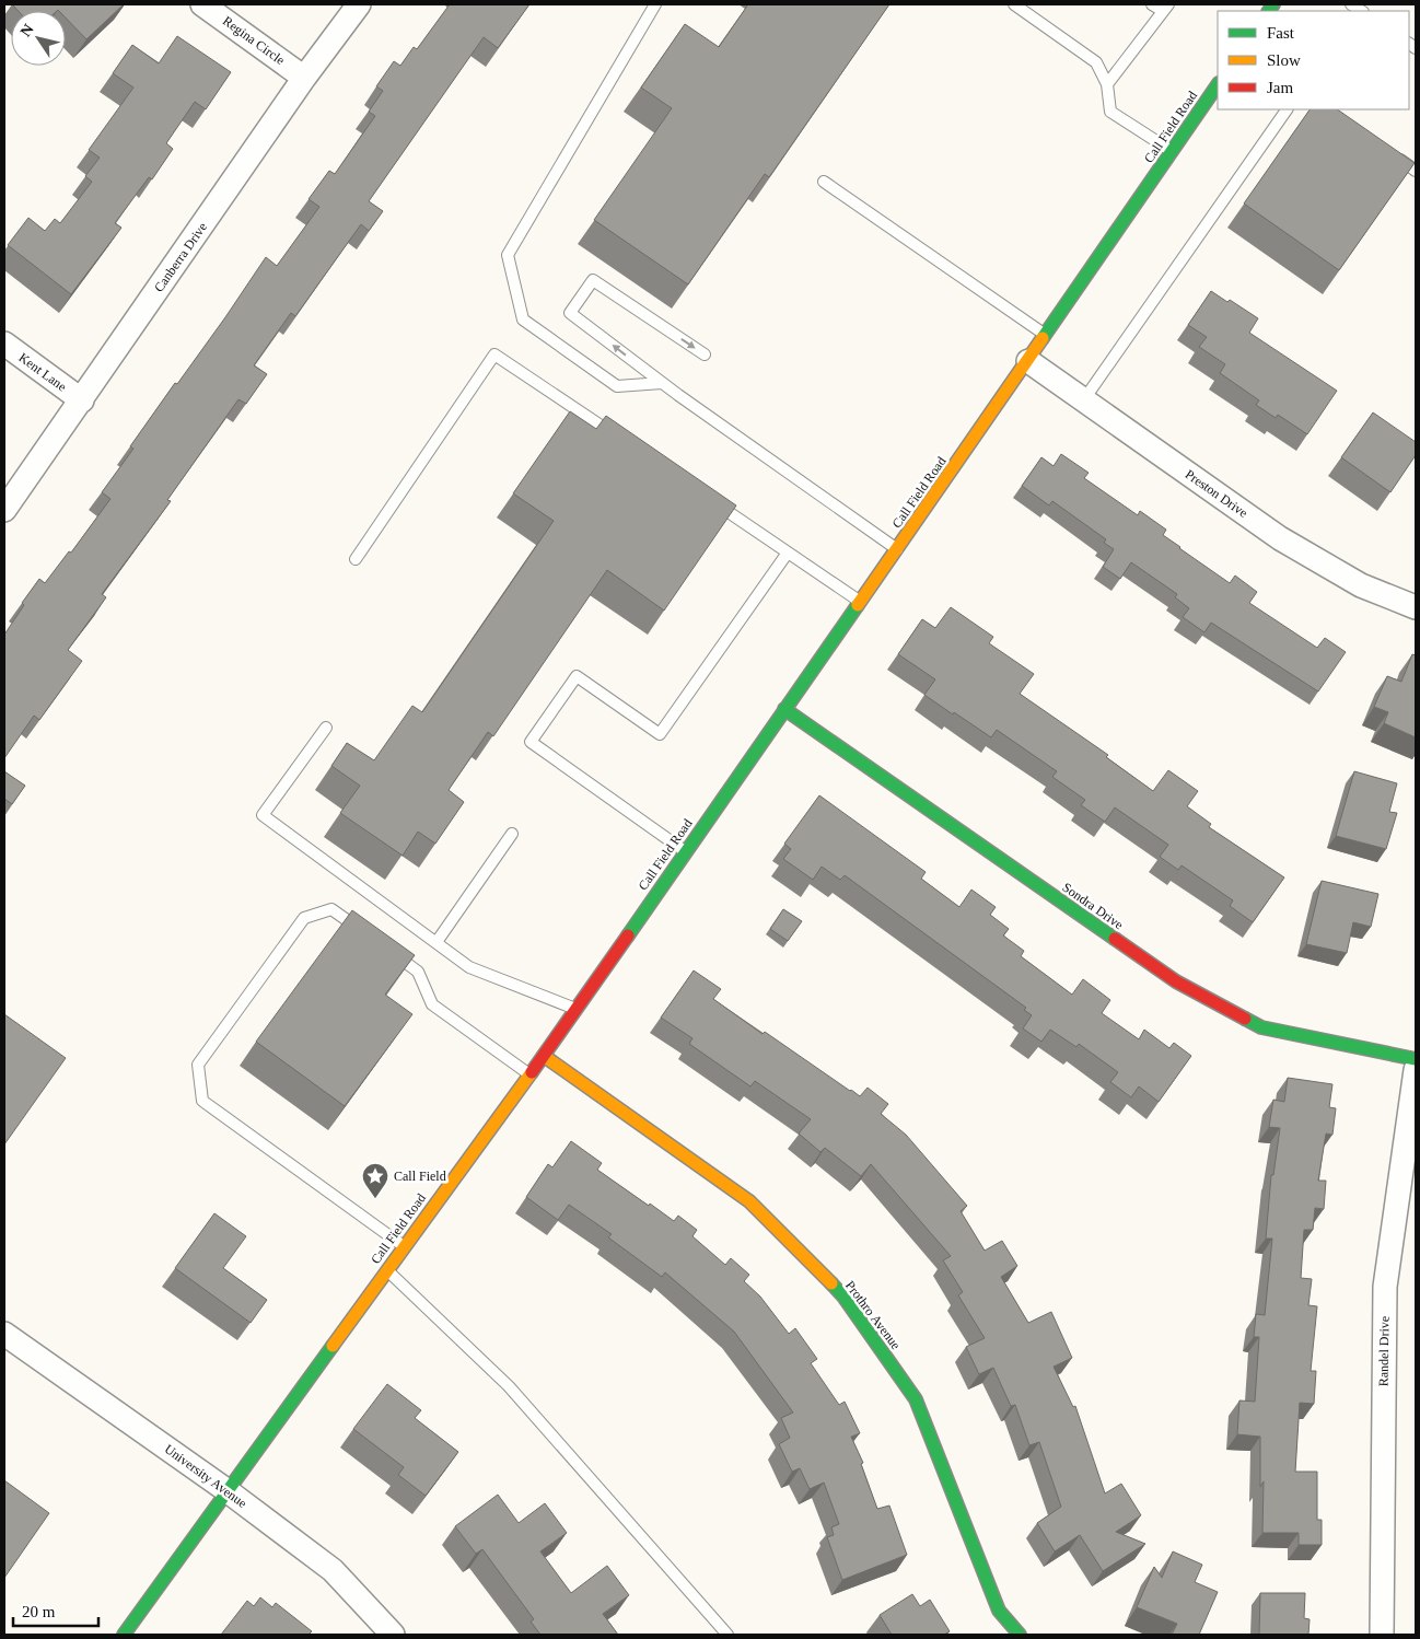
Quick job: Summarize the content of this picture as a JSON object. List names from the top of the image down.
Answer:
{
  "streets": {
    "main road": ["Call Field Road", "Sondra Drive", "Prothro Avenue"],
    "street": [
      "Regina Circle",
      "Canberra Drive",
      "Kent Lane",
      "Preston Drive",
      "Randel Drive",
      "University Avenue"
    ]
  },
  "crossings": [
    ["Regina Circle", "Canberra Drive"],
    ["Call Field Road", "Preston Drive"],
    ["Call Field Road", "Sondra Drive"],
    ["Call Field Road", "Prothro Avenue"],
    ["Call Field Road", "University Avenue"],
    ["Canberra Drive", "Kent Lane"]
  ],
  "places": {
    "place": ["Call Field"]
  },
  "legend": ["Fast", "Slow", "Jam"],
  "scale_bar": "20 m",
  "north": "top left"
}
